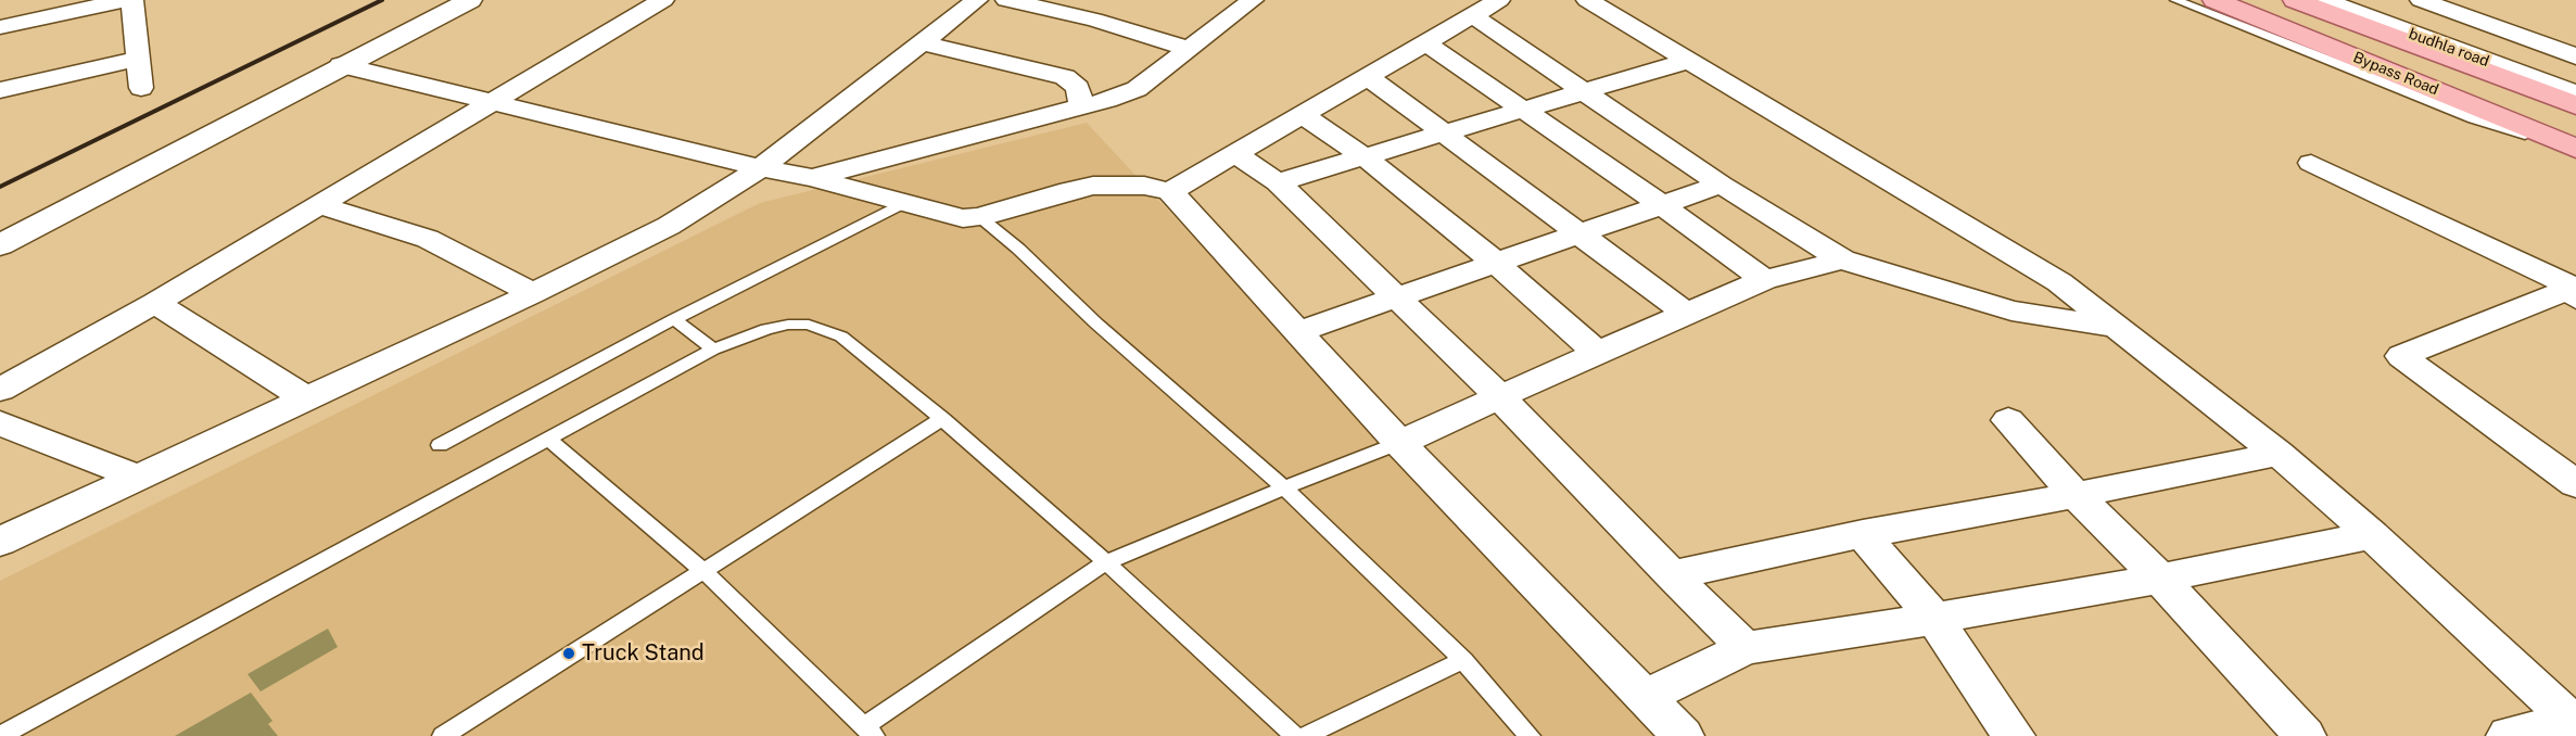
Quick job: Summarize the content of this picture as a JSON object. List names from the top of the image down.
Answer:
{
  "streets": {
    "main road": ["Bypass Road"],
    "street": ["budhla road"]
  },
  "places": ["Truck Stand"]
}
